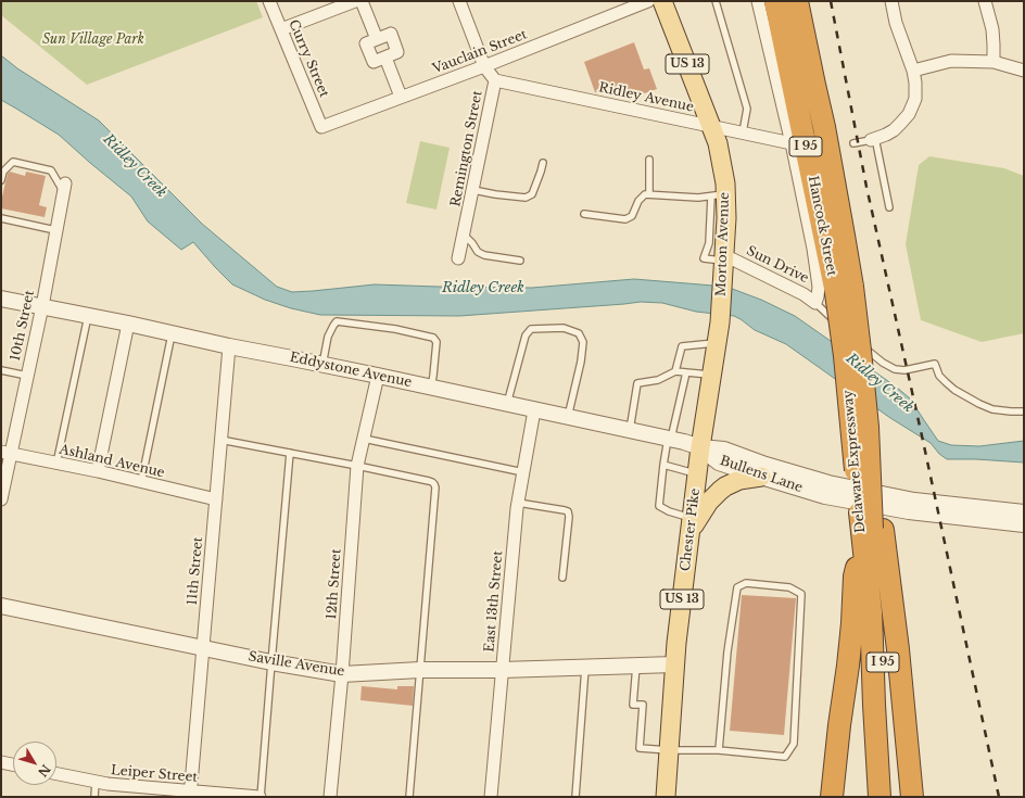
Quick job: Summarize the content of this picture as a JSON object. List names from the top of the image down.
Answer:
{
  "streets": {
    "highway": ["I 95", "Delaware Expressway"],
    "main road": ["US 13", "Morton Avenue", "Chester Pike"],
    "street": [
      "Vauclain Street",
      "Curry Street",
      "Ridley Avenue",
      "Remington Street",
      "Hancock Street",
      "Sun Drive",
      "10th Street",
      "Eddystone Avenue",
      "Ashland Avenue",
      "Bullens Lane",
      "11th Street",
      "12th Street",
      "East 13th Street",
      "Saville Avenue",
      "Leiper Street"
    ]
  },
  "crossings": [
    ["Vauclain Street", "Curry Street"],
    ["Vauclain Street", "Remington Street"],
    ["Ridley Avenue", "Remington Street"],
    ["Ridley Avenue", "Hancock Street"],
    ["Ridley Avenue", "Morton Avenue"],
    ["Hancock Street", "Sun Drive"],
    ["Morton Avenue", "Sun Drive"],
    ["Morton Avenue", "Chester Pike"],
    ["10th Street", "Eddystone Avenue"],
    ["10th Street", "Ashland Avenue"],
    ["Eddystone Avenue", "Bullens Lane"],
    ["Eddystone Avenue", "Chester Pike"],
    ["Eddystone Avenue", "11th Street"],
    ["Eddystone Avenue", "12th Street"],
    ["Eddystone Avenue", "East 13th Street"],
    ["Ashland Avenue", "11th Street"],
    ["Bullens Lane", "Chester Pike"],
    ["Chester Pike", "Saville Avenue"],
    ["11th Street", "Saville Avenue"],
    ["11th Street", "Leiper Street"],
    ["12th Street", "Saville Avenue"],
    ["East 13th Street", "Saville Avenue"]
  ],
  "water": ["Ridley Creek"],
  "parks": ["Sun Village Park"],
  "north": "bottom right"
}
